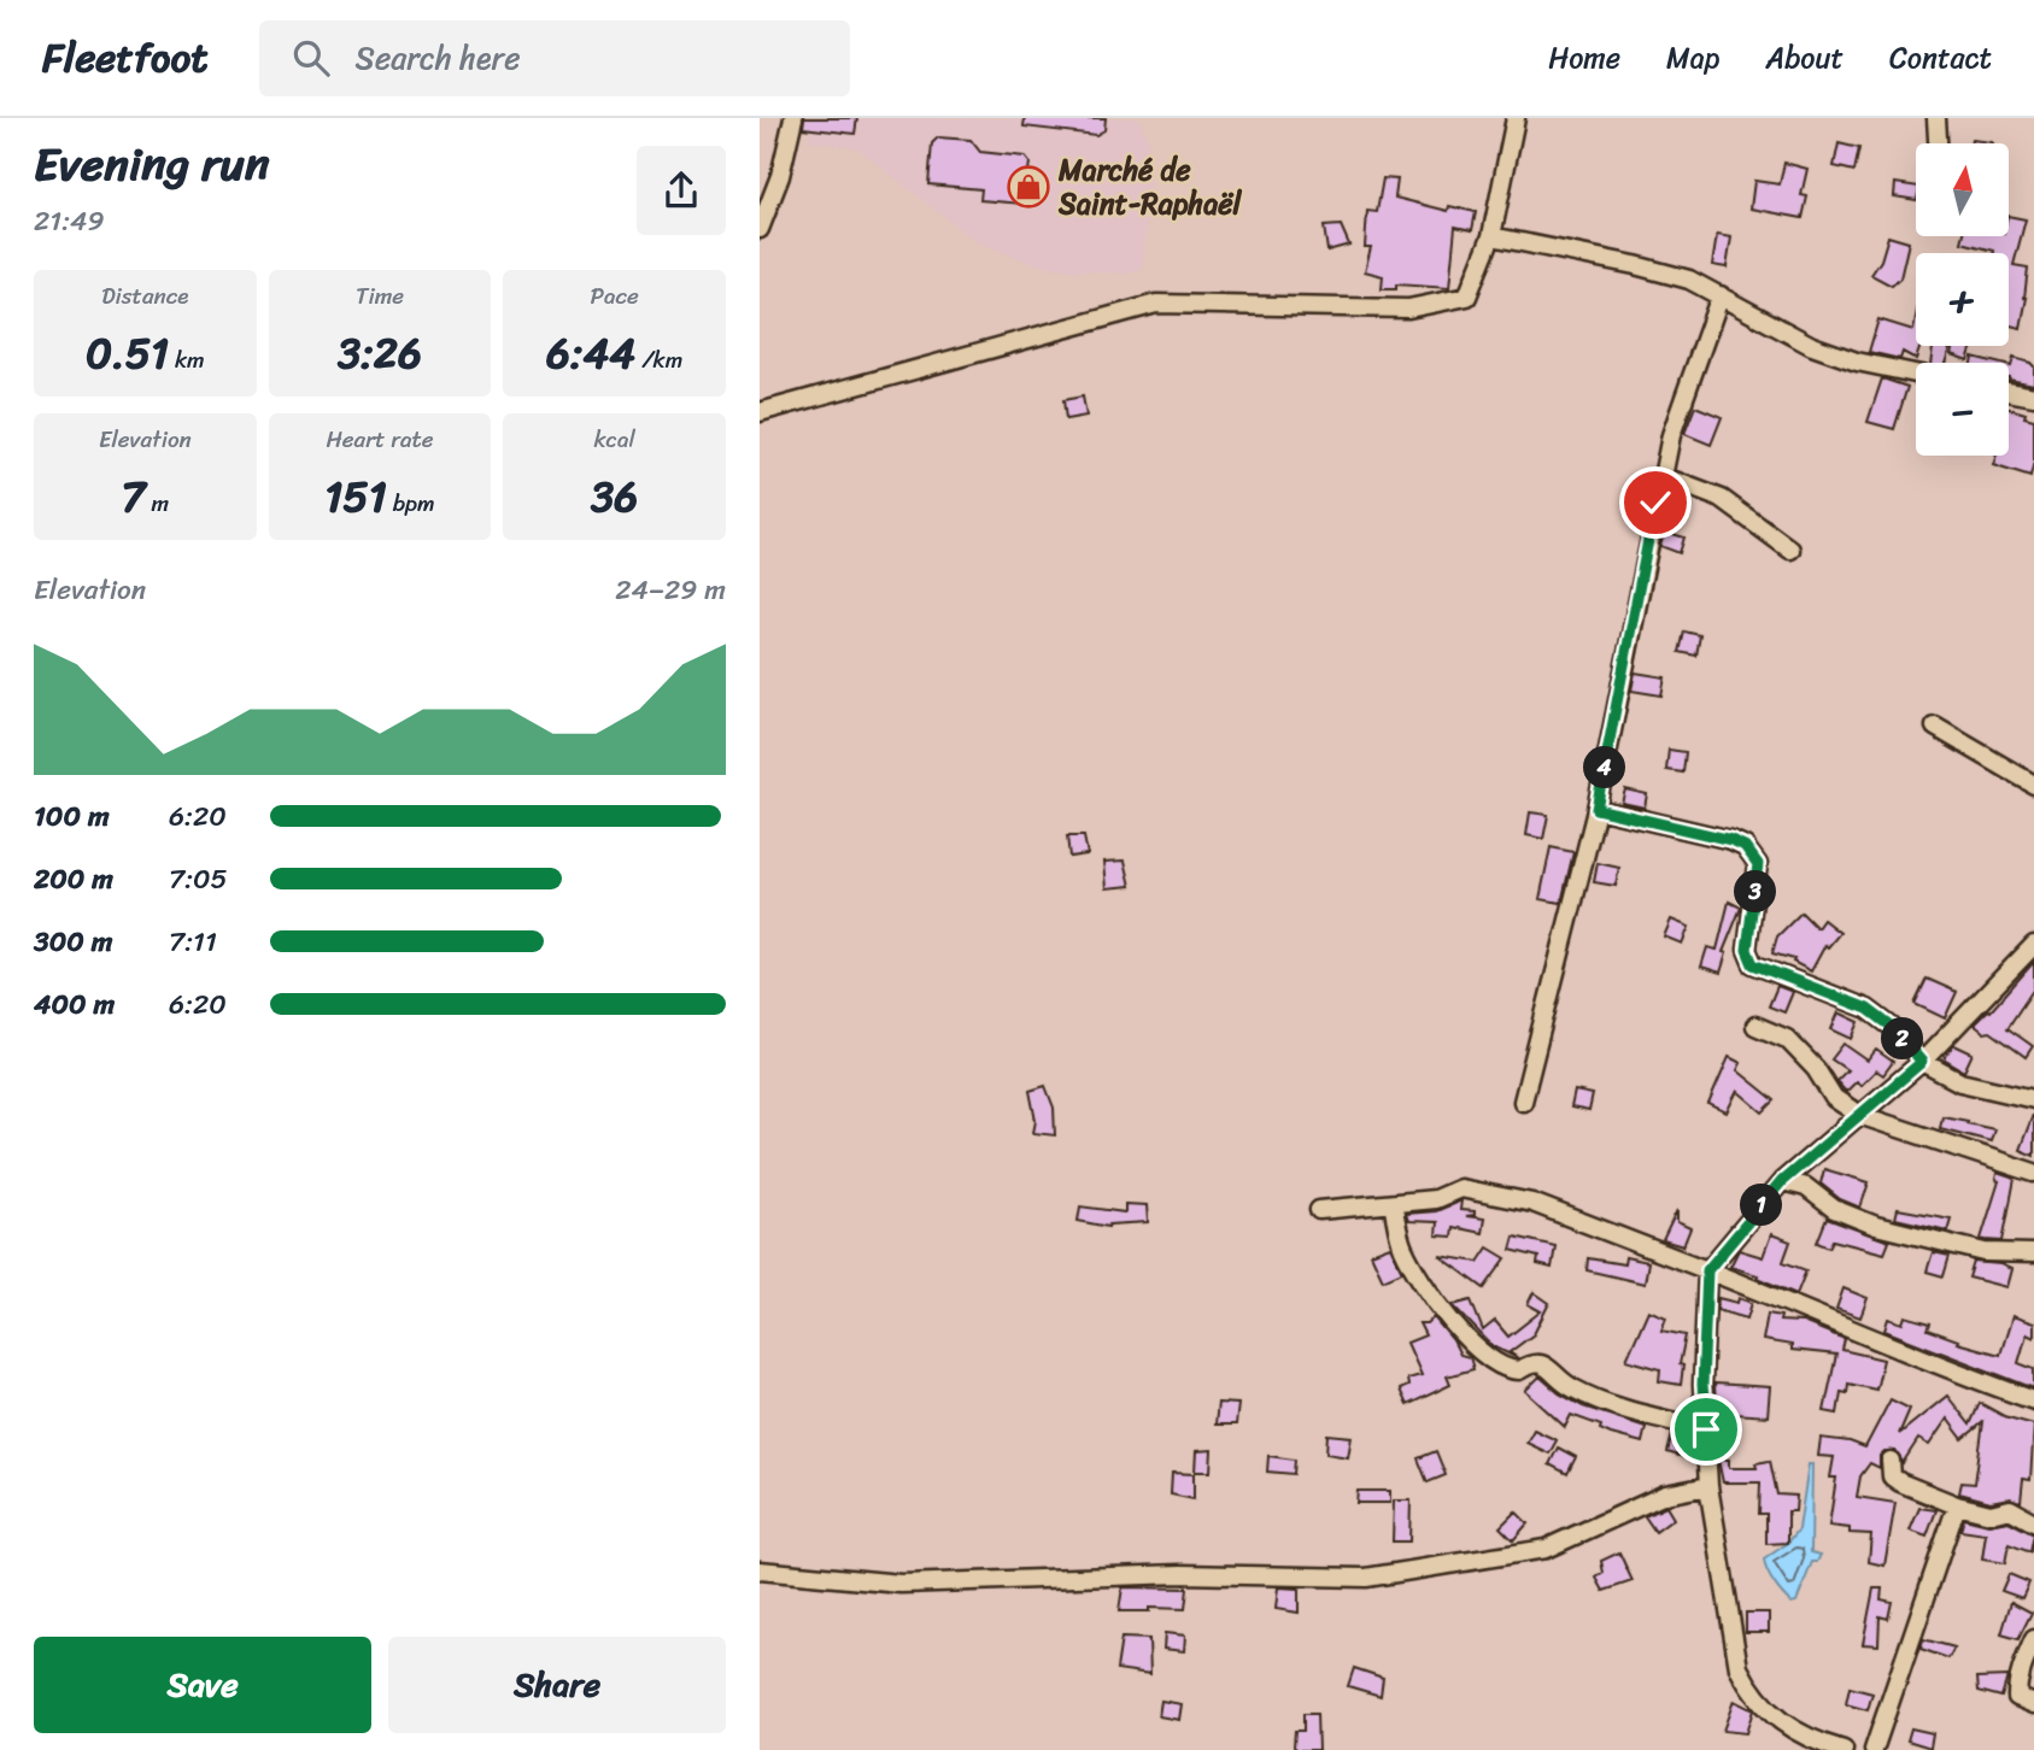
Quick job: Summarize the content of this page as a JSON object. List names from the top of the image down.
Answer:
{
  "places": {
    "shop": ["Marché de Saint-Raphaël"]
  },
  "north": "top",
  "page": {
    "header": "Fleetfoot",
    "search": "Search here",
    "nav": [
      "Home",
      "Map",
      "About",
      "Contact"
    ],
    "heading": ["Evening run", "21:49"],
    "map_buttons": ["+", "−"],
    "stats": [
      ["Distance", "0.51 km"],
      ["Time", "3:26"],
      ["Pace", "6:44 /km"],
      ["Elevation", "7 m"],
      ["Heart rate", "151 bpm"],
      ["kcal", "36"]
    ],
    "chart": ["Elevation", "24–29 m"],
    "pins": [
      "4",
      "3",
      "2",
      "1"
    ],
    "list": [
      {
        "name": "100 m",
        "note": "6:20"
      },
      {
        "name": "200 m",
        "note": "7:05"
      },
      {
        "name": "300 m",
        "note": "7:11"
      },
      {
        "name": "400 m",
        "note": "6:20"
      }
    ],
    "buttons": ["Save", "Share"]
  }
}
